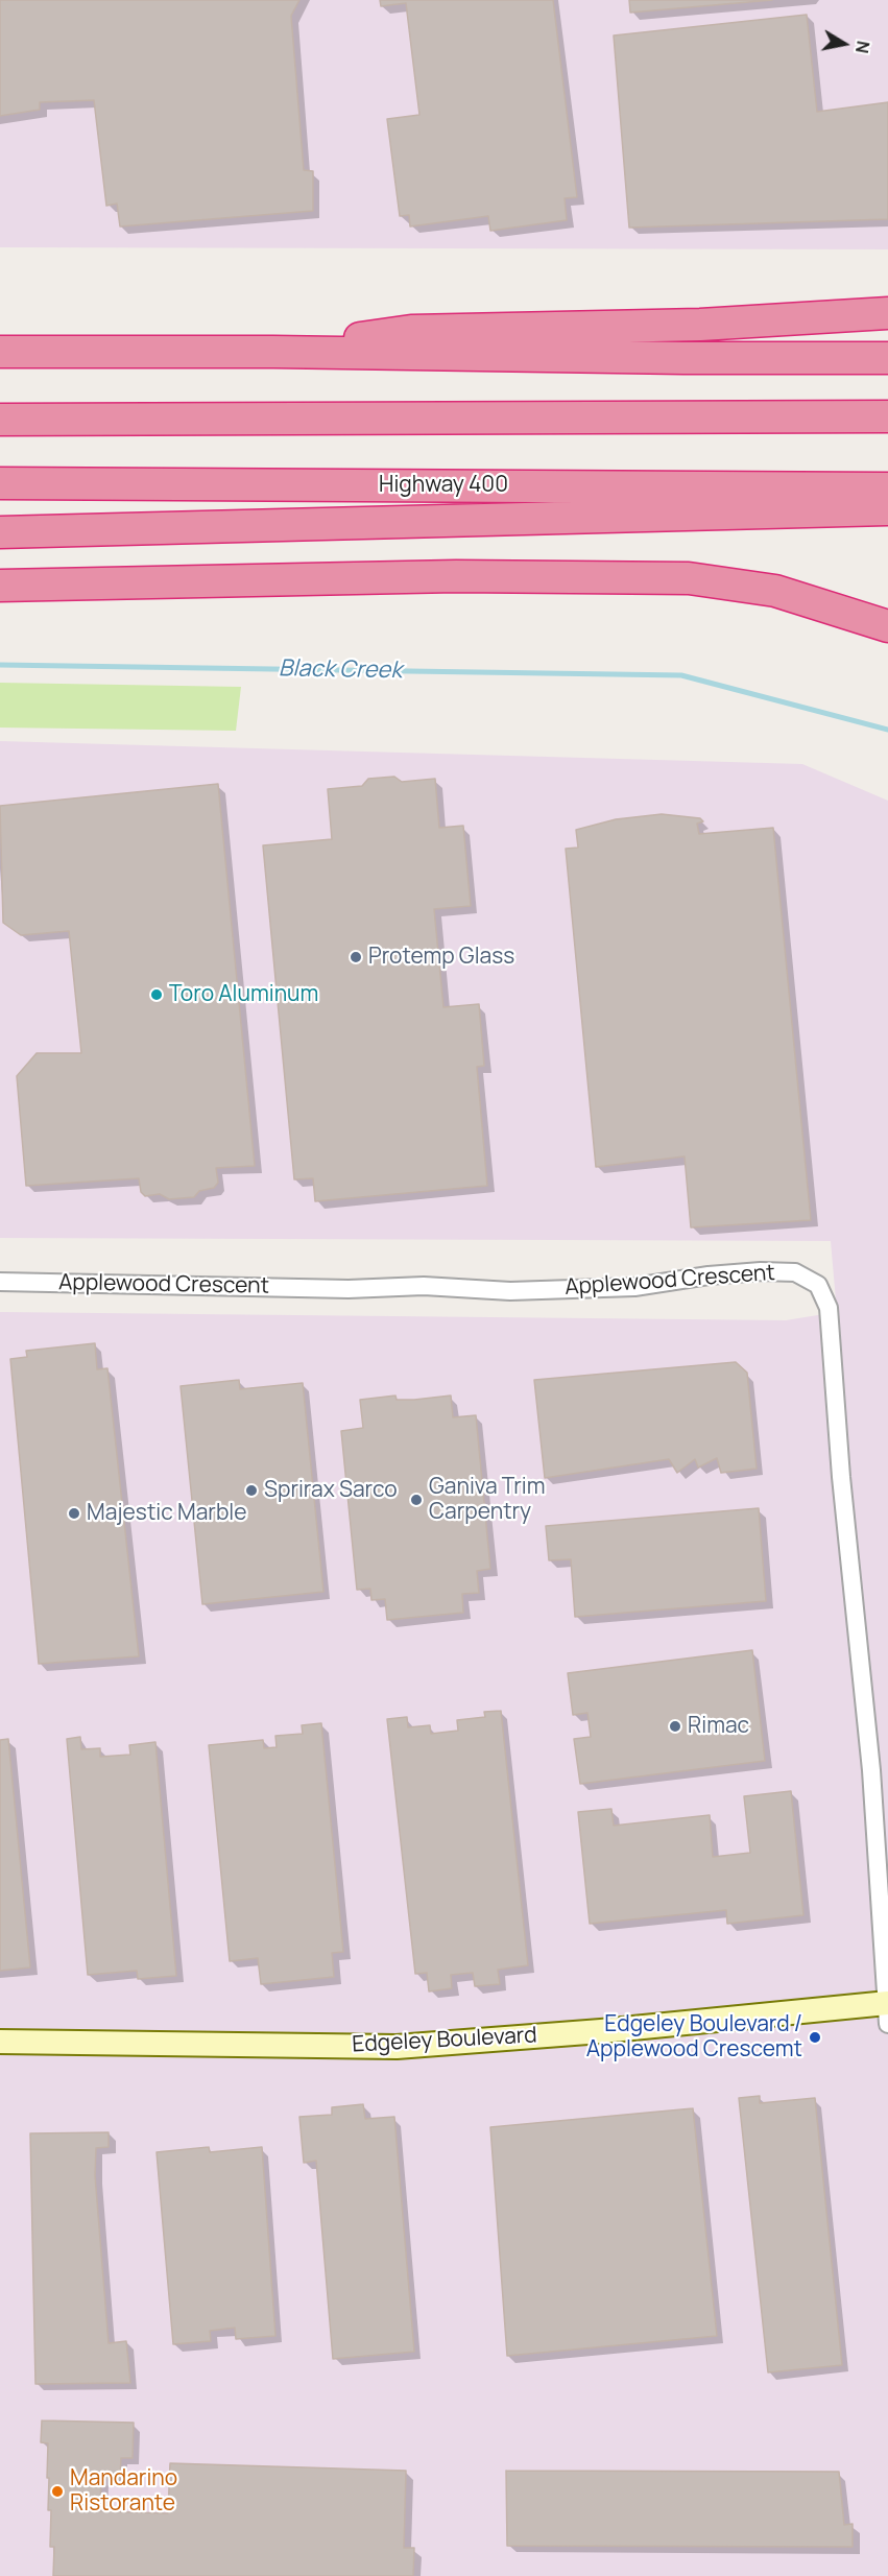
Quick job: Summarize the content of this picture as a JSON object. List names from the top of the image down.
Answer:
{
  "streets": {
    "highway": ["Highway 400"],
    "street": ["Applewood Crescent", "Edgeley Boulevard"]
  },
  "crossings": [
    ["Applewood Crescent", "Edgeley Boulevard"]
  ],
  "water": ["Black Creek"],
  "places": [
    "Protemp Glass",
    "Toro Aluminum",
    "Sprirax Sarco",
    "Ganiva Trim Carpentry",
    "Majestic Marble",
    "Rimac",
    "Edgeley Boulevard / Applewood Crescemt",
    "Mandarino Ristorante"
  ],
  "north": "right"
}
